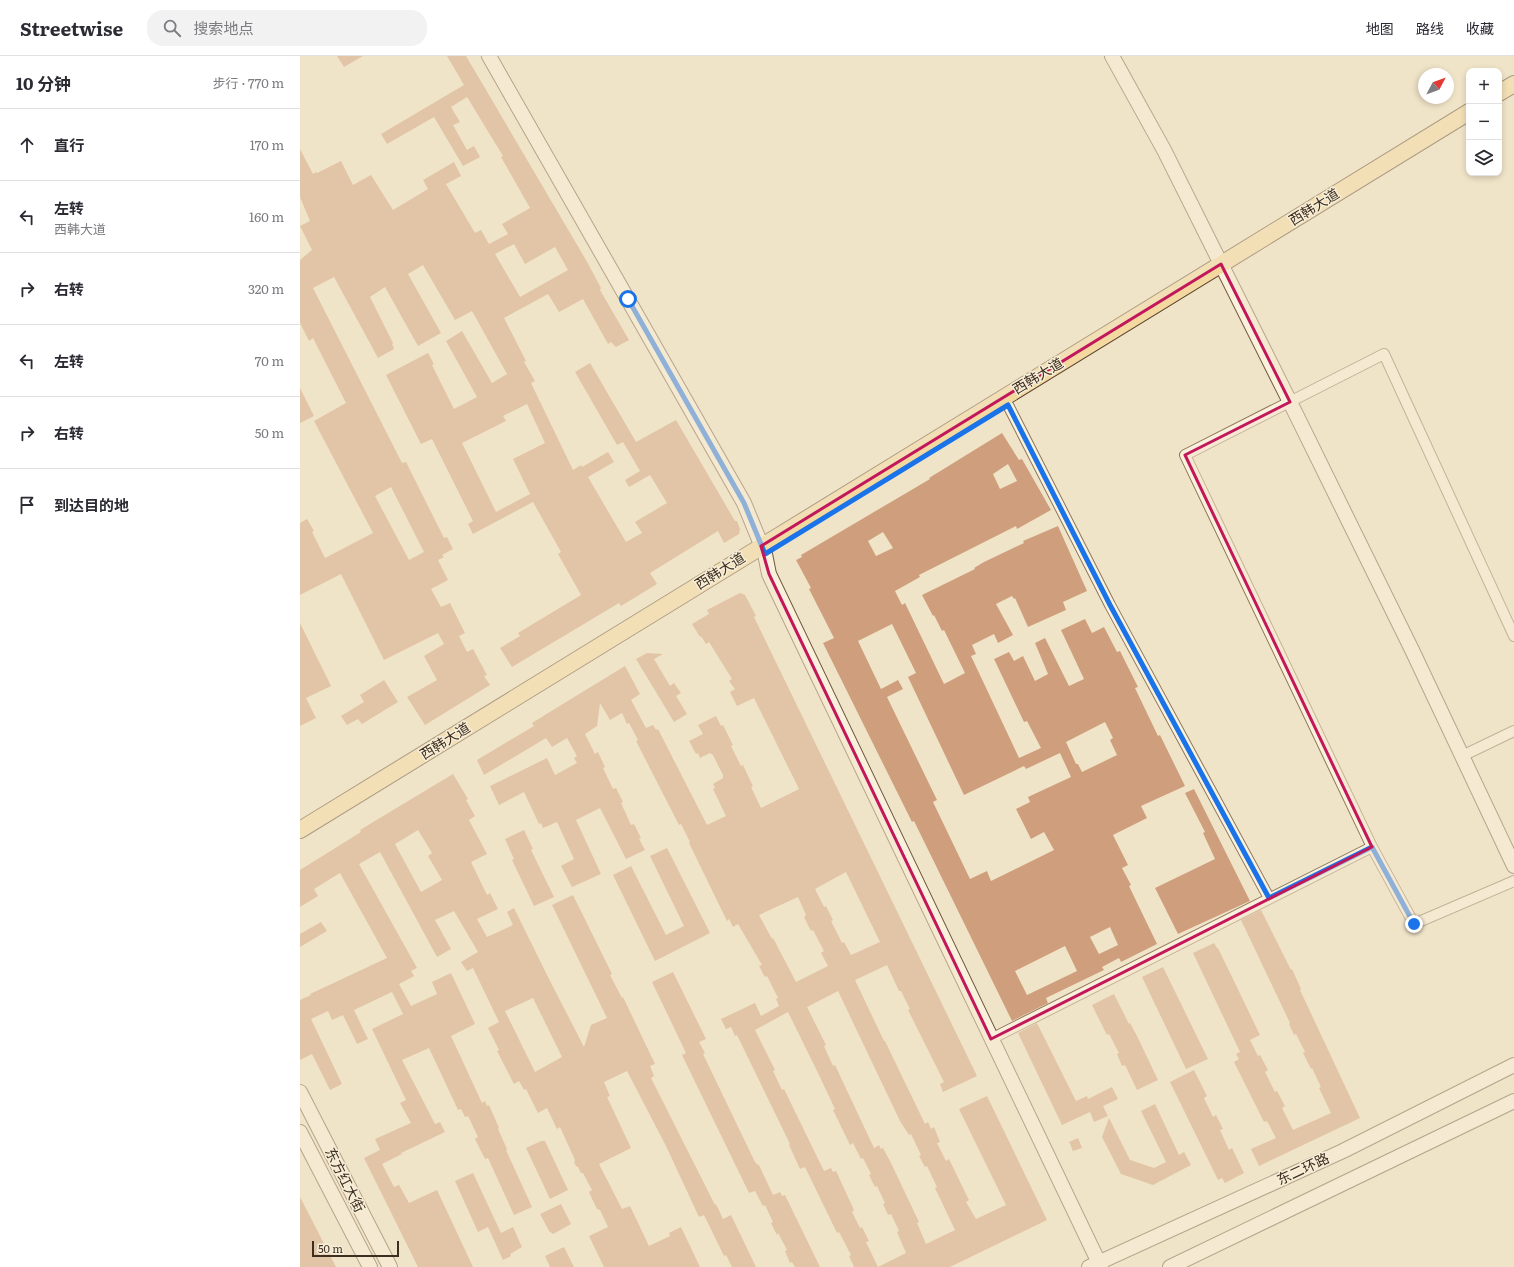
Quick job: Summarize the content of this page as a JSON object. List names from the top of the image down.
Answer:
{
  "streets": {
    "main road": ["西韩大道"],
    "street": ["东二环路", "东方红大街"]
  },
  "scale_bar": "50 m",
  "north": "top right",
  "page": {
    "header": "Streetwise",
    "search": "搜索地点",
    "nav": ["地图", "路线", "收藏"],
    "heading": ["10 分钟", "步行 · 770 m"],
    "map_buttons": ["+", "−"],
    "list": [
      ["直行", "170 m"],
      ["左转", "西韩大道", "160 m"],
      ["右转", "320 m"],
      ["左转", "70 m"],
      ["右转", "50 m"],
      "到达目的地"
    ],
    "scale": "50 m"
  }
}
